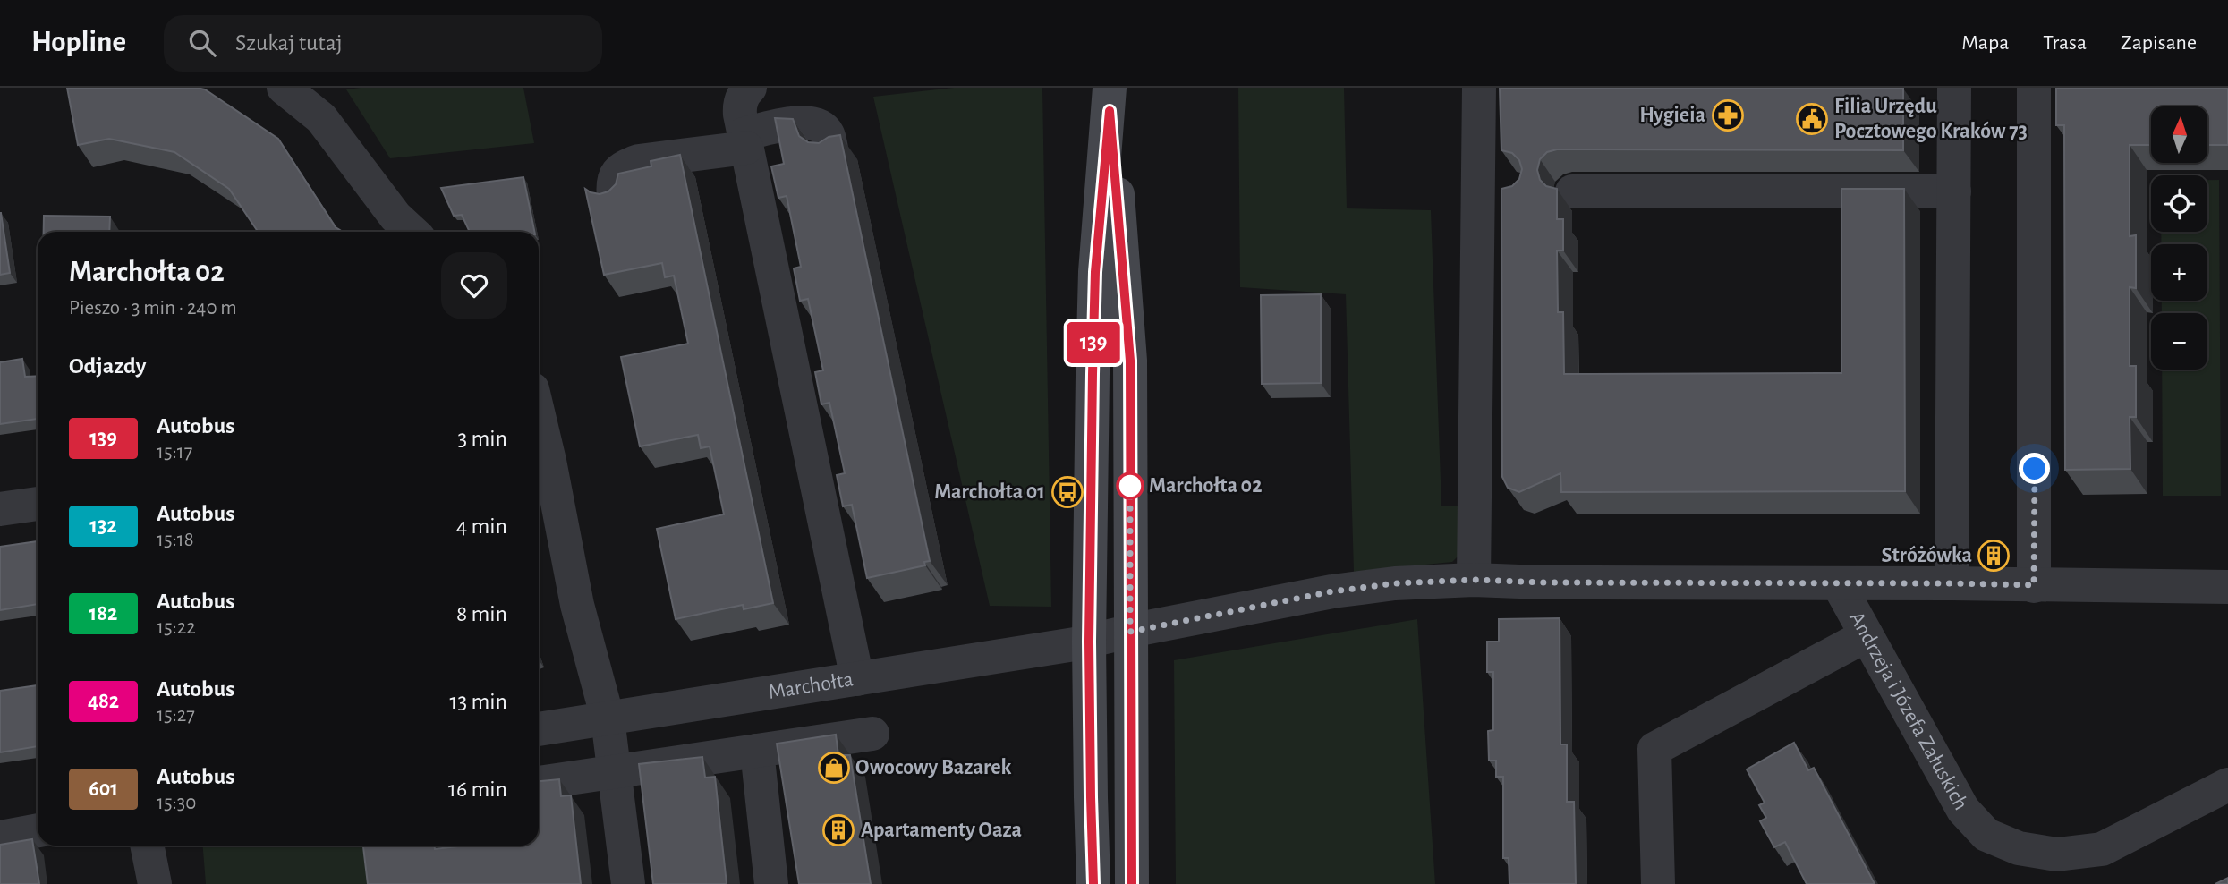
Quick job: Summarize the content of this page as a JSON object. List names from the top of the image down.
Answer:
{
  "streets": {
    "street": ["Marchołta", "Andrzeja i Józefa Załuskich"]
  },
  "places": {
    "pharmacy": ["Hygieia"],
    "public building": ["Filia Urzędu Pocztowego Kraków 73"],
    "other": ["Marchołta 02"],
    "bus stop": ["Marchołta 01"],
    "building": ["Stróżówka", "Apartamenty Oaza"],
    "shop": ["Owocowy Bazarek"]
  },
  "lines": ["bus line 139"],
  "north": "top",
  "page": {
    "header": "Hopline",
    "search": "Szukaj tutaj",
    "nav": ["Mapa", "Trasa", "Zapisane"],
    "on_map": "139",
    "map_buttons": ["+", "−"],
    "heading": [
      ["Marchołta 02", "Pieszo · 3 min · 240 m"],
      "Odjazdy"
    ],
    "list": [
      {
        "mark": "139",
        "name": "Autobus",
        "note": "15:17",
        "value": "3 min"
      },
      {
        "mark": "132",
        "name": "Autobus",
        "note": "15:18",
        "value": "4 min"
      },
      {
        "mark": "182",
        "name": "Autobus",
        "note": "15:22",
        "value": "8 min"
      },
      {
        "mark": "482",
        "name": "Autobus",
        "note": "15:27",
        "value": "13 min"
      },
      {
        "mark": "601",
        "name": "Autobus",
        "note": "15:30",
        "value": "16 min"
      }
    ]
  }
}
